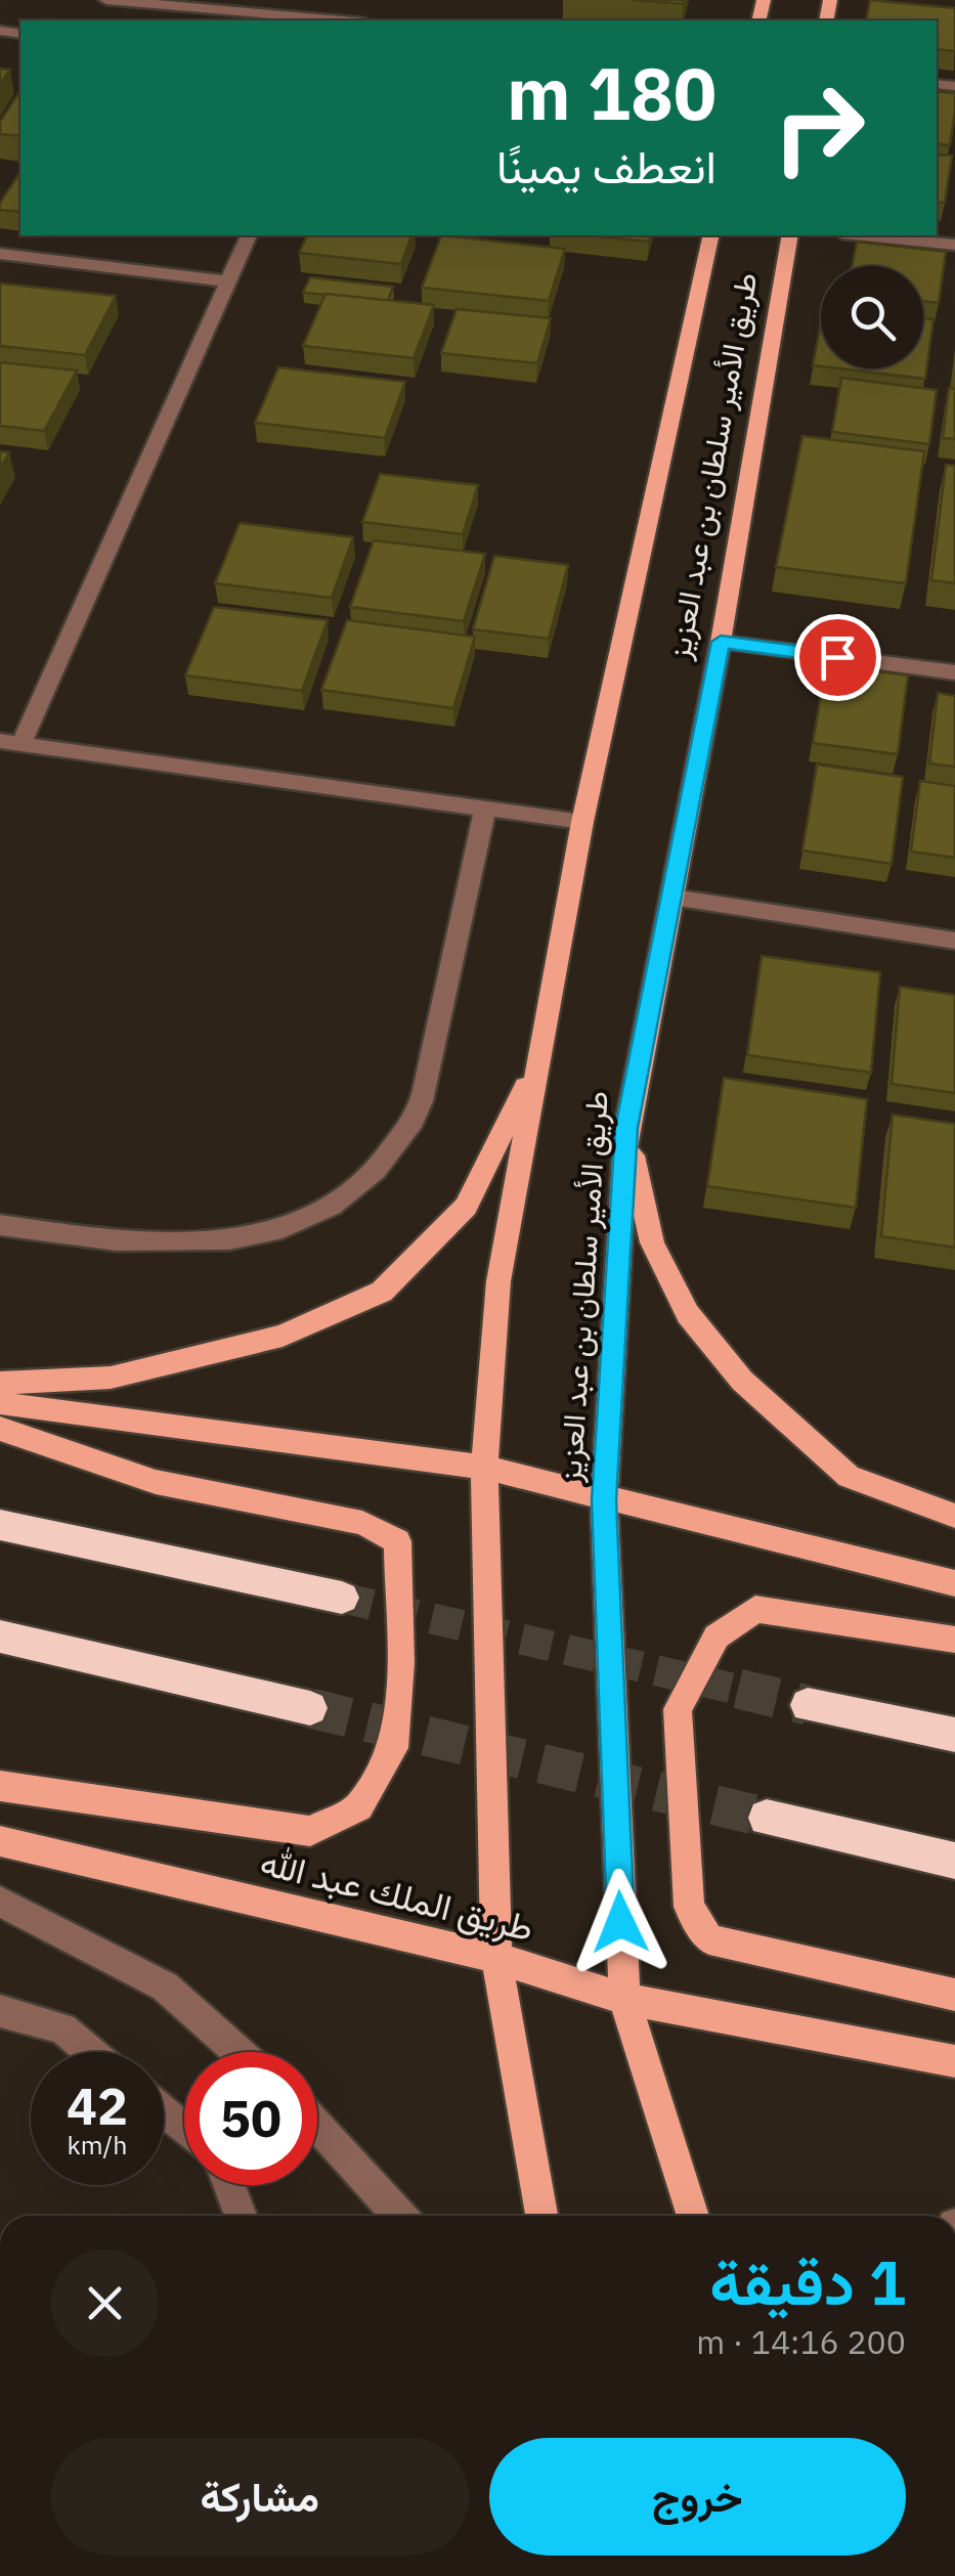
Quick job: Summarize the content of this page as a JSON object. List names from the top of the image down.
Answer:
{
  "streets": {
    "main road": ["طريق الأمير سلطان بن عبد العزيز", "طريق الملك عبد الله"]
  },
  "crossings": [
    ["طريق الأمير سلطان بن عبد العزيز", "طريق الملك عبد الله"]
  ],
  "page": {
    "turn": ["180 m", "انعطف يمينًا"],
    "speed": "42 km/h",
    "limit": "50",
    "heading": ["1 دقيقة", "200 m · 14:16"],
    "buttons": ["خروج", "مشاركة"]
  }
}
